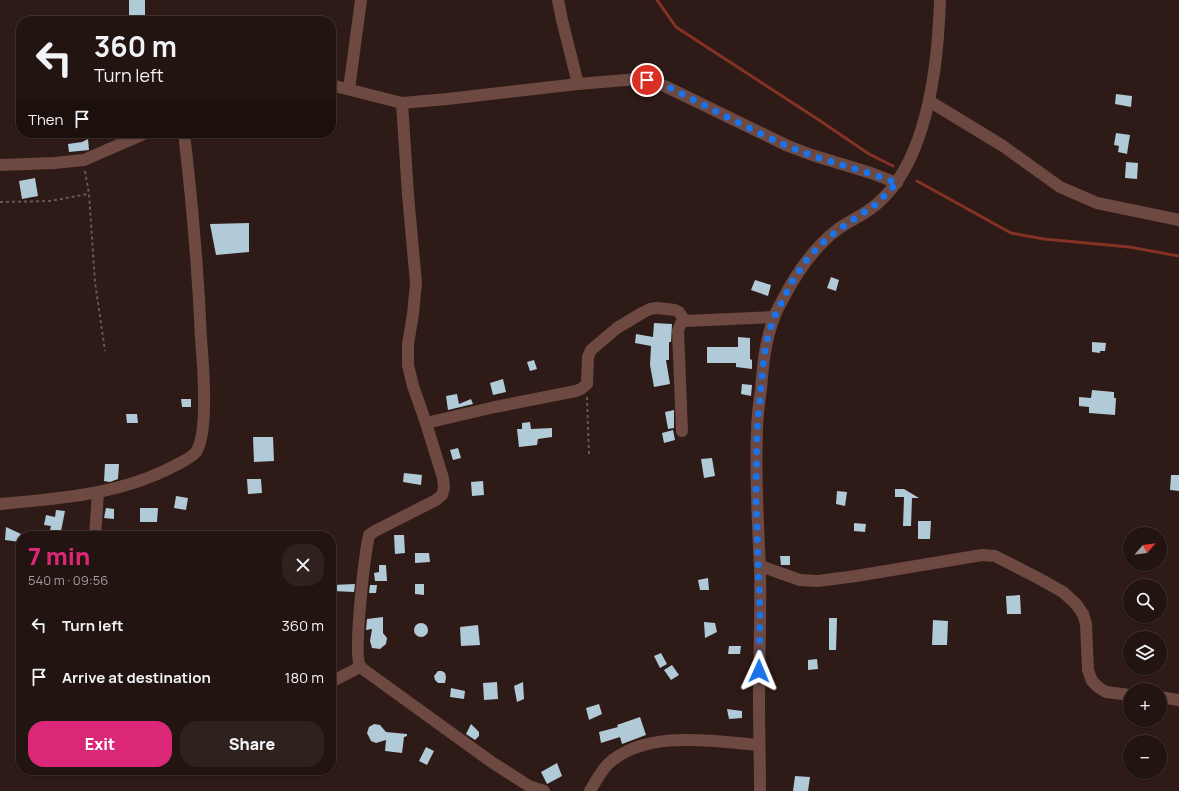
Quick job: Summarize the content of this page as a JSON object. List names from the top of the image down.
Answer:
{
  "north": "top right",
  "page": {
    "turn": ["360 m", "Turn left"],
    "then": "Then",
    "map_buttons": ["+", "−"],
    "heading": ["7 min", "540 m · 09:56"],
    "list": [
      {
        "name": "Turn left",
        "value": "360 m"
      },
      {
        "name": "Arrive at destination",
        "value": "180 m"
      }
    ],
    "buttons": ["Exit", "Share"]
  }
}
